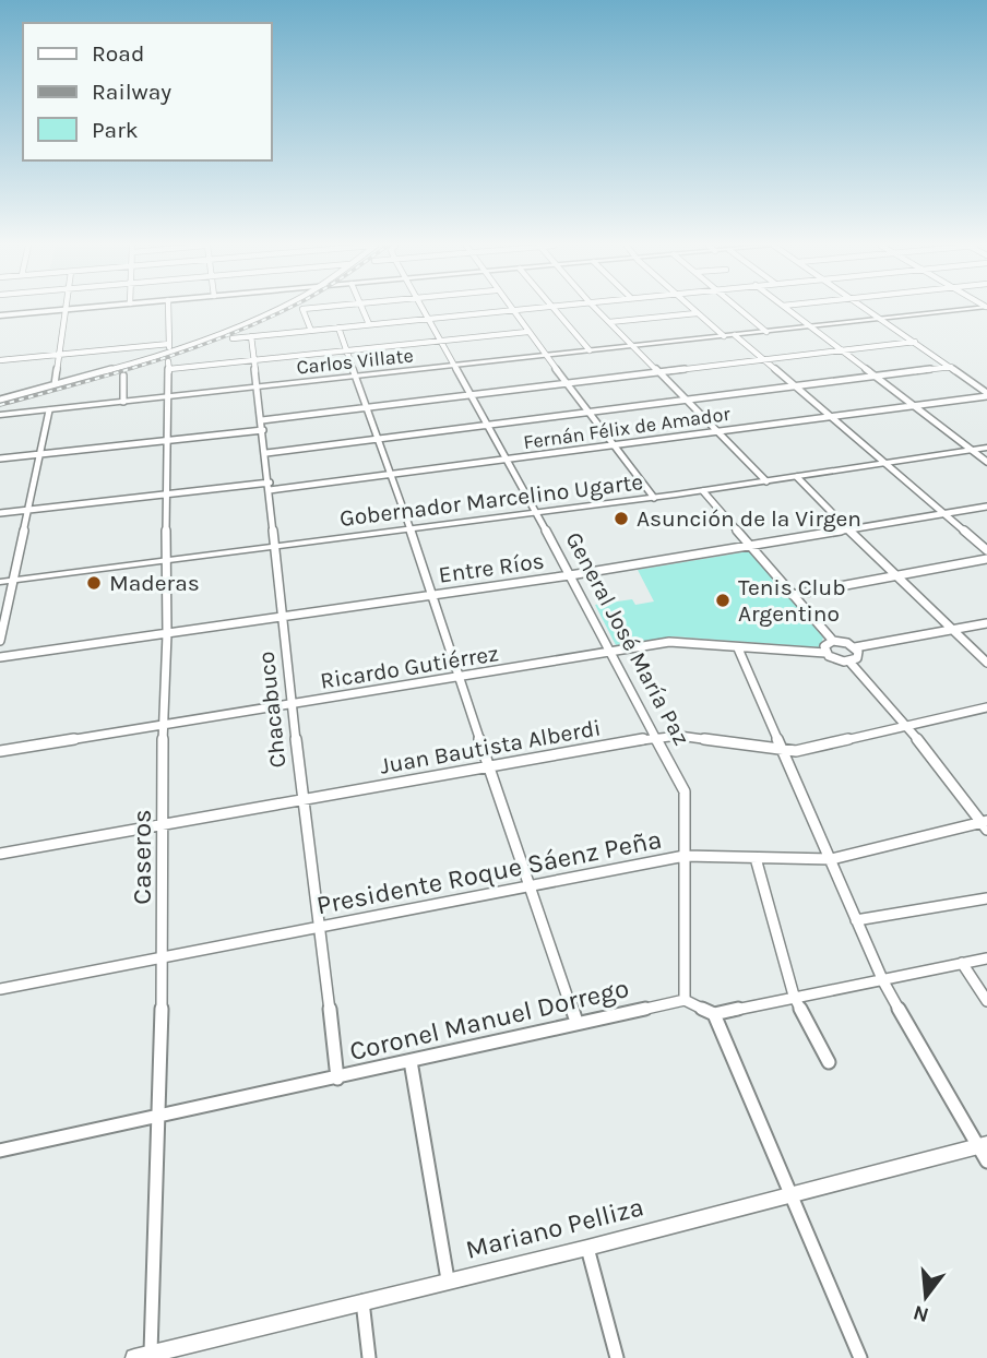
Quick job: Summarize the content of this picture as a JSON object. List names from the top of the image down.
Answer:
{
  "streets": {
    "street": [
      "Carlos Villate",
      "Fernán Félix de Amador",
      "Gobernador Marcelino Ugarte",
      "Entre Ríos",
      "General José María Paz",
      "Ricardo Gutiérrez",
      "Chacabuco",
      "Juan Bautista Alberdi",
      "Caseros",
      "Presidente Roque Sáenz Peña",
      "Coronel Manuel Dorrego",
      "Mariano Pelliza"
    ]
  },
  "crossings": [
    ["Carlos Villate", "General José María Paz"],
    ["Carlos Villate", "Chacabuco"],
    ["Carlos Villate", "Caseros"],
    ["Fernán Félix de Amador", "General José María Paz"],
    ["Fernán Félix de Amador", "Chacabuco"],
    ["Fernán Félix de Amador", "Caseros"],
    ["Gobernador Marcelino Ugarte", "General José María Paz"],
    ["Gobernador Marcelino Ugarte", "Chacabuco"],
    ["Gobernador Marcelino Ugarte", "Caseros"],
    ["Entre Ríos", "General José María Paz"],
    ["Entre Ríos", "Chacabuco"],
    ["Entre Ríos", "Caseros"],
    ["General José María Paz", "Ricardo Gutiérrez"],
    ["General José María Paz", "Juan Bautista Alberdi"],
    ["General José María Paz", "Presidente Roque Sáenz Peña"],
    ["General José María Paz", "Coronel Manuel Dorrego"],
    ["Ricardo Gutiérrez", "Chacabuco"],
    ["Ricardo Gutiérrez", "Caseros"],
    ["Chacabuco", "Juan Bautista Alberdi"],
    ["Chacabuco", "Presidente Roque Sáenz Peña"],
    ["Chacabuco", "Coronel Manuel Dorrego"],
    ["Juan Bautista Alberdi", "Caseros"],
    ["Caseros", "Presidente Roque Sáenz Peña"],
    ["Caseros", "Coronel Manuel Dorrego"],
    ["Caseros", "Mariano Pelliza"]
  ],
  "places": ["Asunción de la Virgen", "Maderas", "Tenis Club Argentino"],
  "legend": ["Road", "Railway", "Park"],
  "north": "bottom"
}
